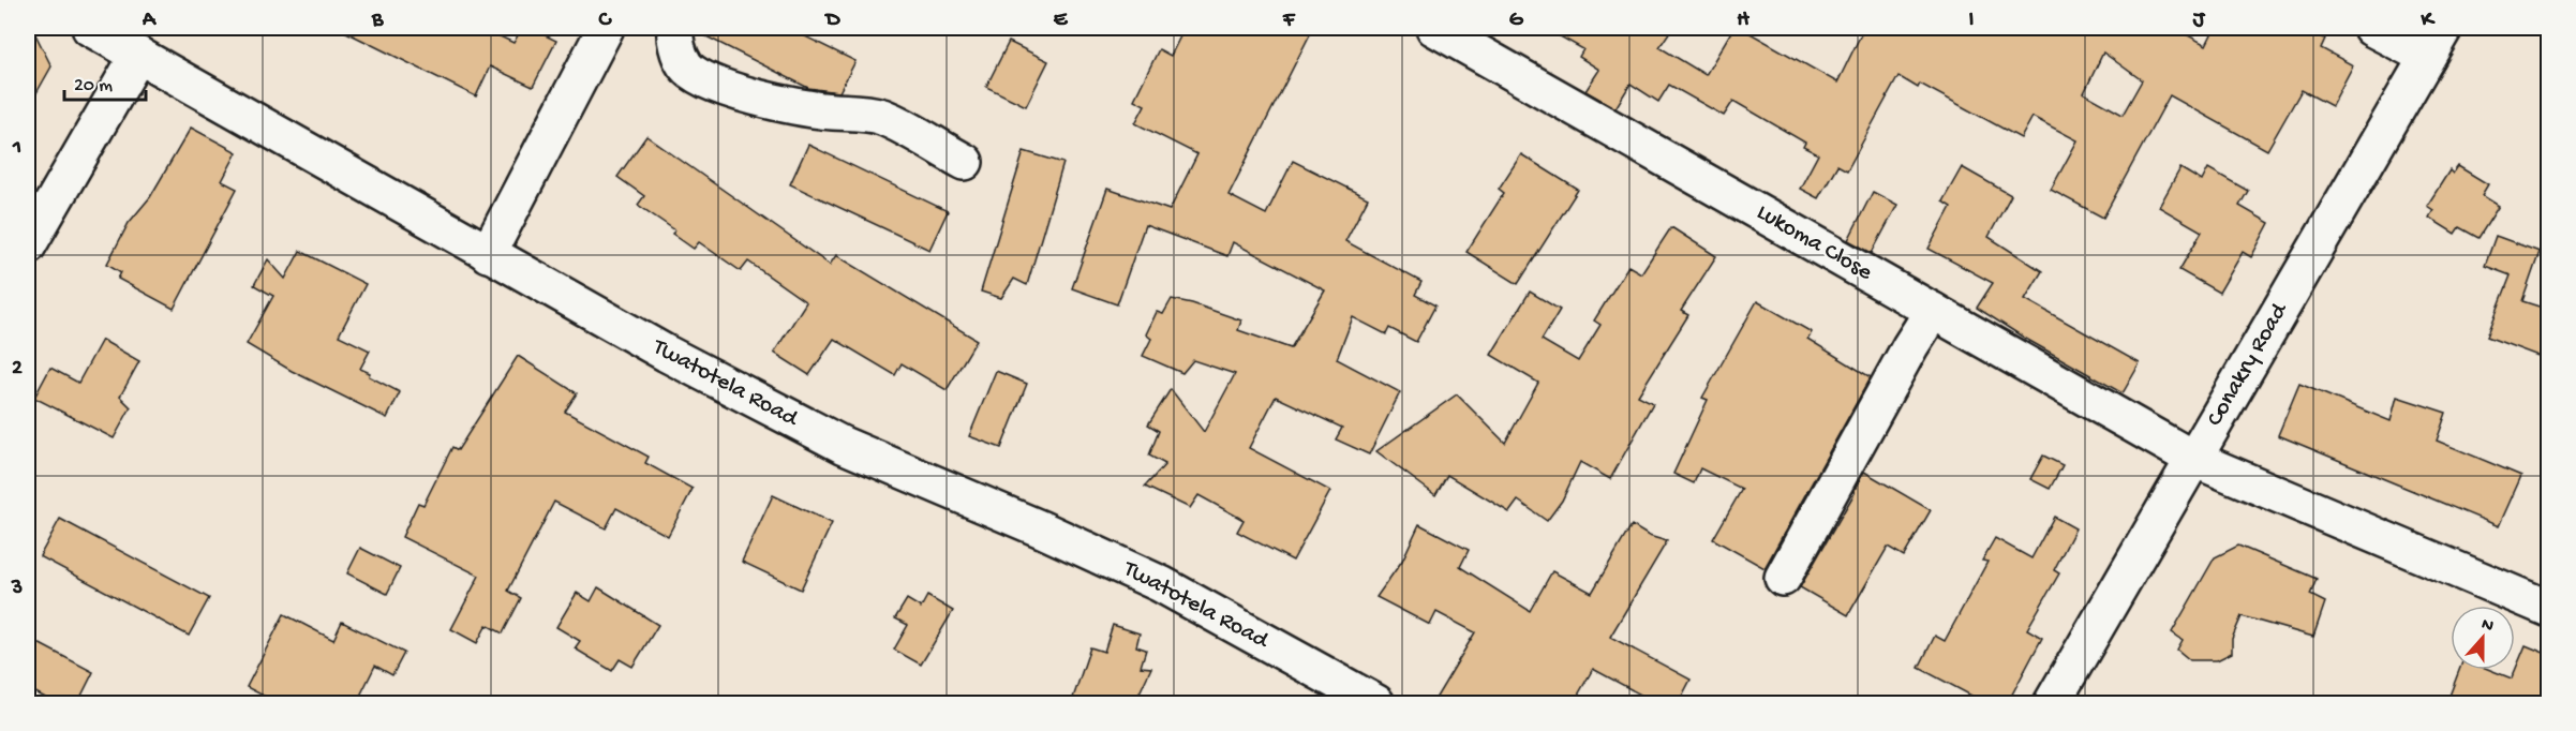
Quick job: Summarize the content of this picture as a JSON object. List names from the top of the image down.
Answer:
{
  "streets": {
    "street": ["Lukoma Close", "Conakry Road", "Twatotela Road"]
  },
  "crossings": [
    ["Lukoma Close", "Conakry Road"]
  ],
  "scale_bar": "20 m",
  "north": "top",
  "grid": {
    "columns": [
      "A",
      "B",
      "C",
      "D",
      "E",
      "F",
      "G",
      "H",
      "I",
      "J",
      "K"
    ],
    "rows": ["1", "2", "3"]
  }
}
